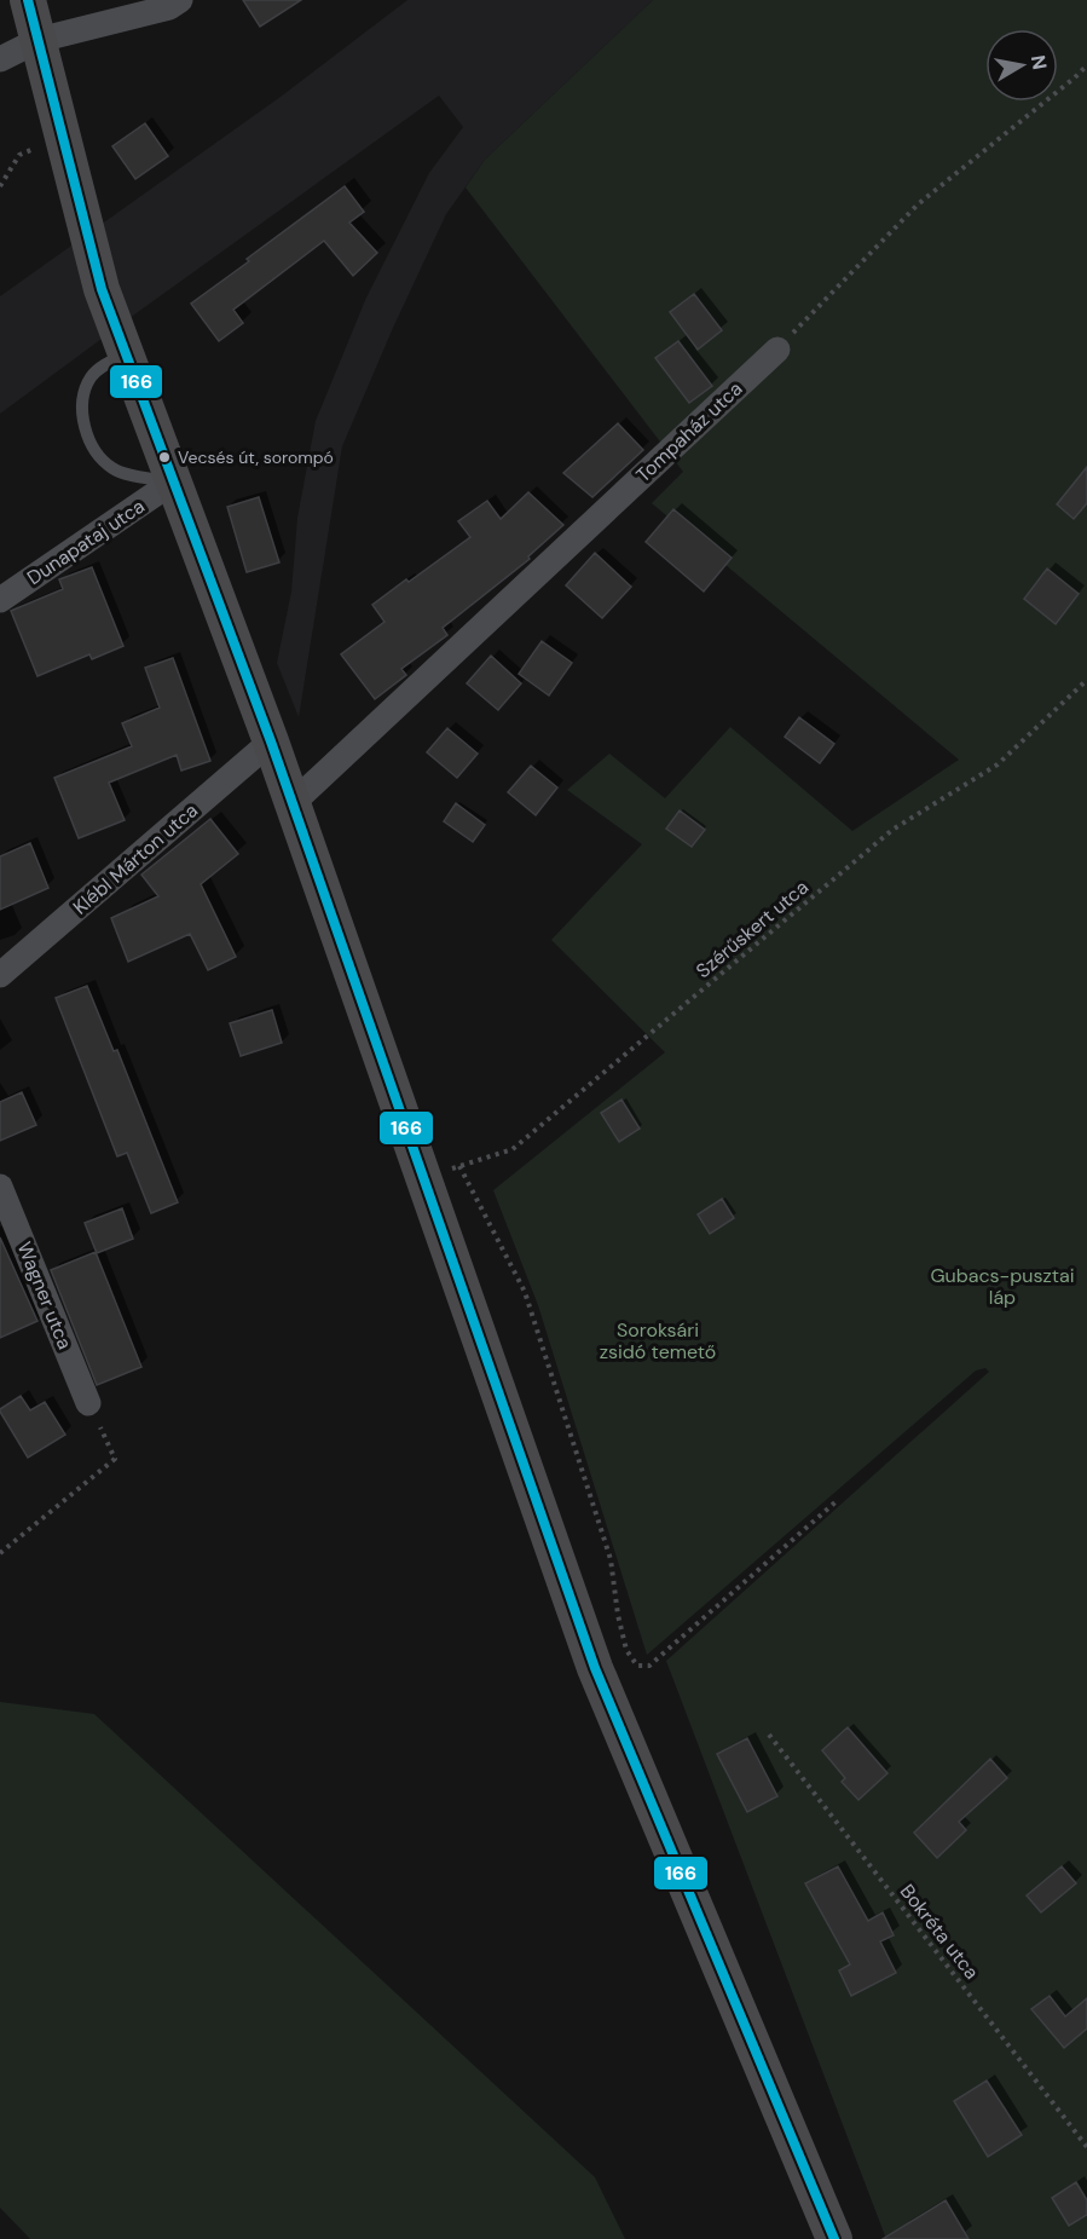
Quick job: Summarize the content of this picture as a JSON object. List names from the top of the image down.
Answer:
{
  "streets": {
    "street": [
      "Tompaház utca",
      "Dunapataj utca",
      "Klébl Márton utca",
      "Wagner utca"
    ],
    "path": ["Szérűskert utca", "Bokréta utca"]
  },
  "parks": ["Gubacs-pusztai láp", "Soroksári zsidó temető"],
  "places": ["Vecsés út, sorompó"],
  "lines": ["transit line 166"],
  "north": "right"
}
